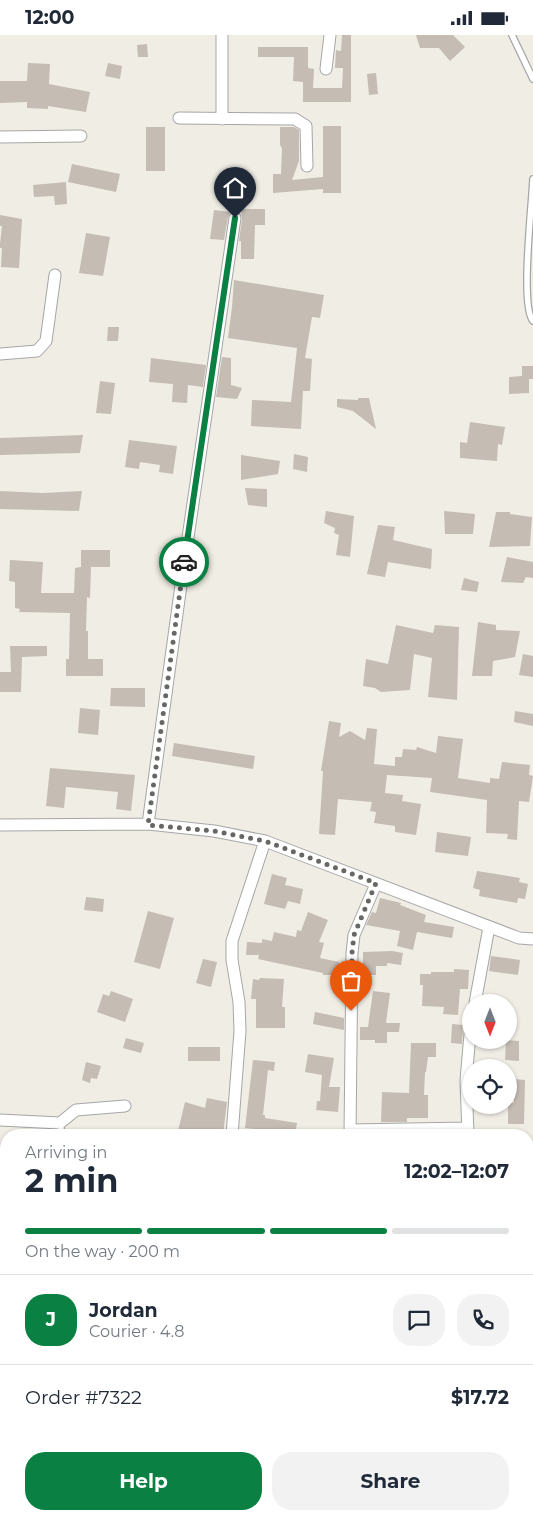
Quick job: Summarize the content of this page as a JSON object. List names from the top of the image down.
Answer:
{
  "north": "bottom",
  "page": {
    "status": "12:00",
    "heading": ["2 min", "Arriving in", "12:02–12:07"],
    "panel": [
      "Jordan",
      "Courier · 4.8",
      "Order #7322",
      "$17.72"
    ],
    "bar": "On the way · 200 m",
    "round": "J",
    "buttons": ["Help", "Share"]
  }
}
